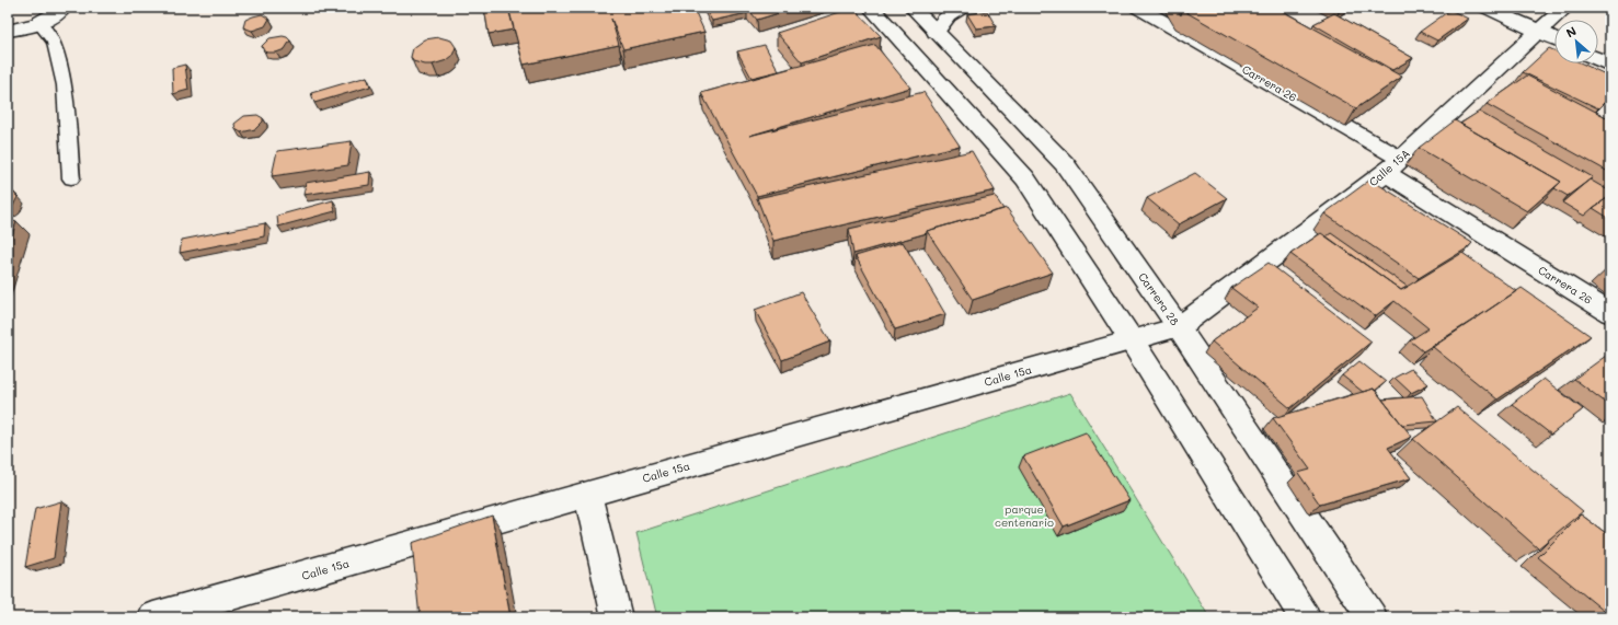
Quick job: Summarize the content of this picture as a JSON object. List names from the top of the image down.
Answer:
{
  "streets": {
    "main road": [
      "Carrera 26",
      "Calle 15A",
      "Carrera 28",
      "Calle 15a"
    ]
  },
  "crossings": [
    ["Carrera 26", "Calle 15A"],
    ["Calle 15A", "Carrera 28"],
    ["Calle 15A", "Calle 15a"],
    ["Carrera 28", "Calle 15a"]
  ],
  "parks": ["parque centenario"],
  "north": "top left"
}
